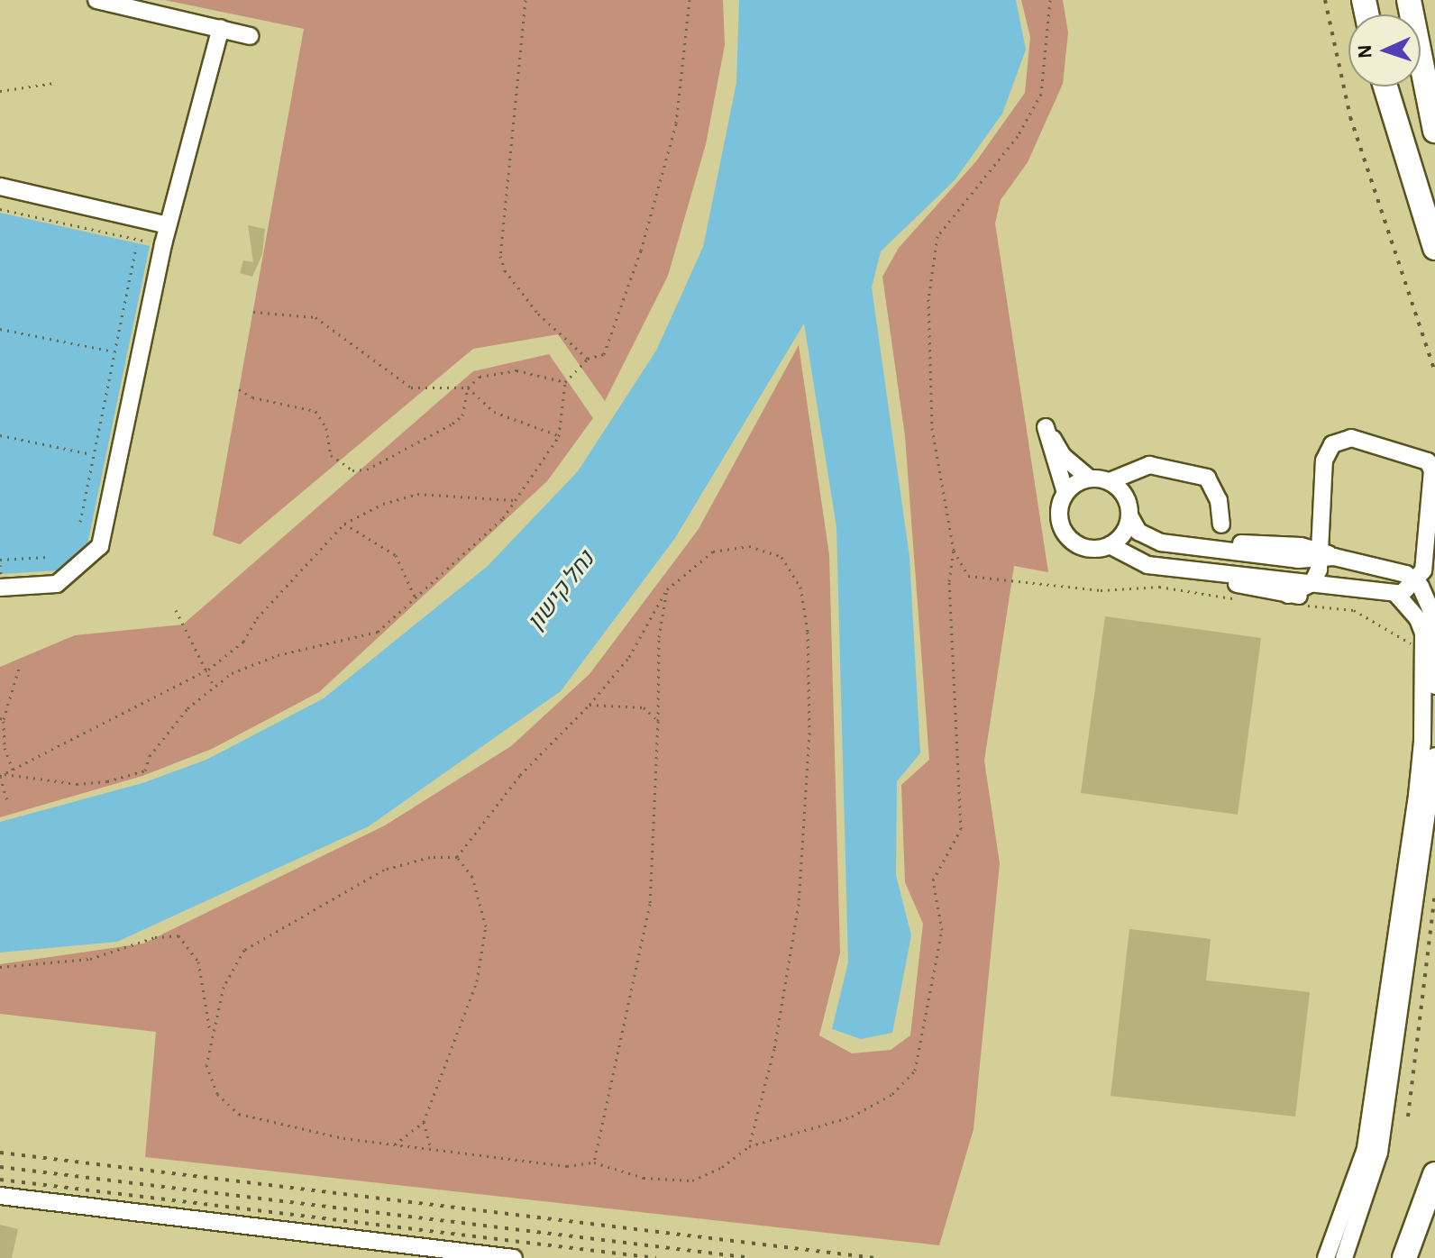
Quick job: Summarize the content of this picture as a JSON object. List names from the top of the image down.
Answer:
{
  "water": ["נחל קישון"],
  "north": "left"
}
